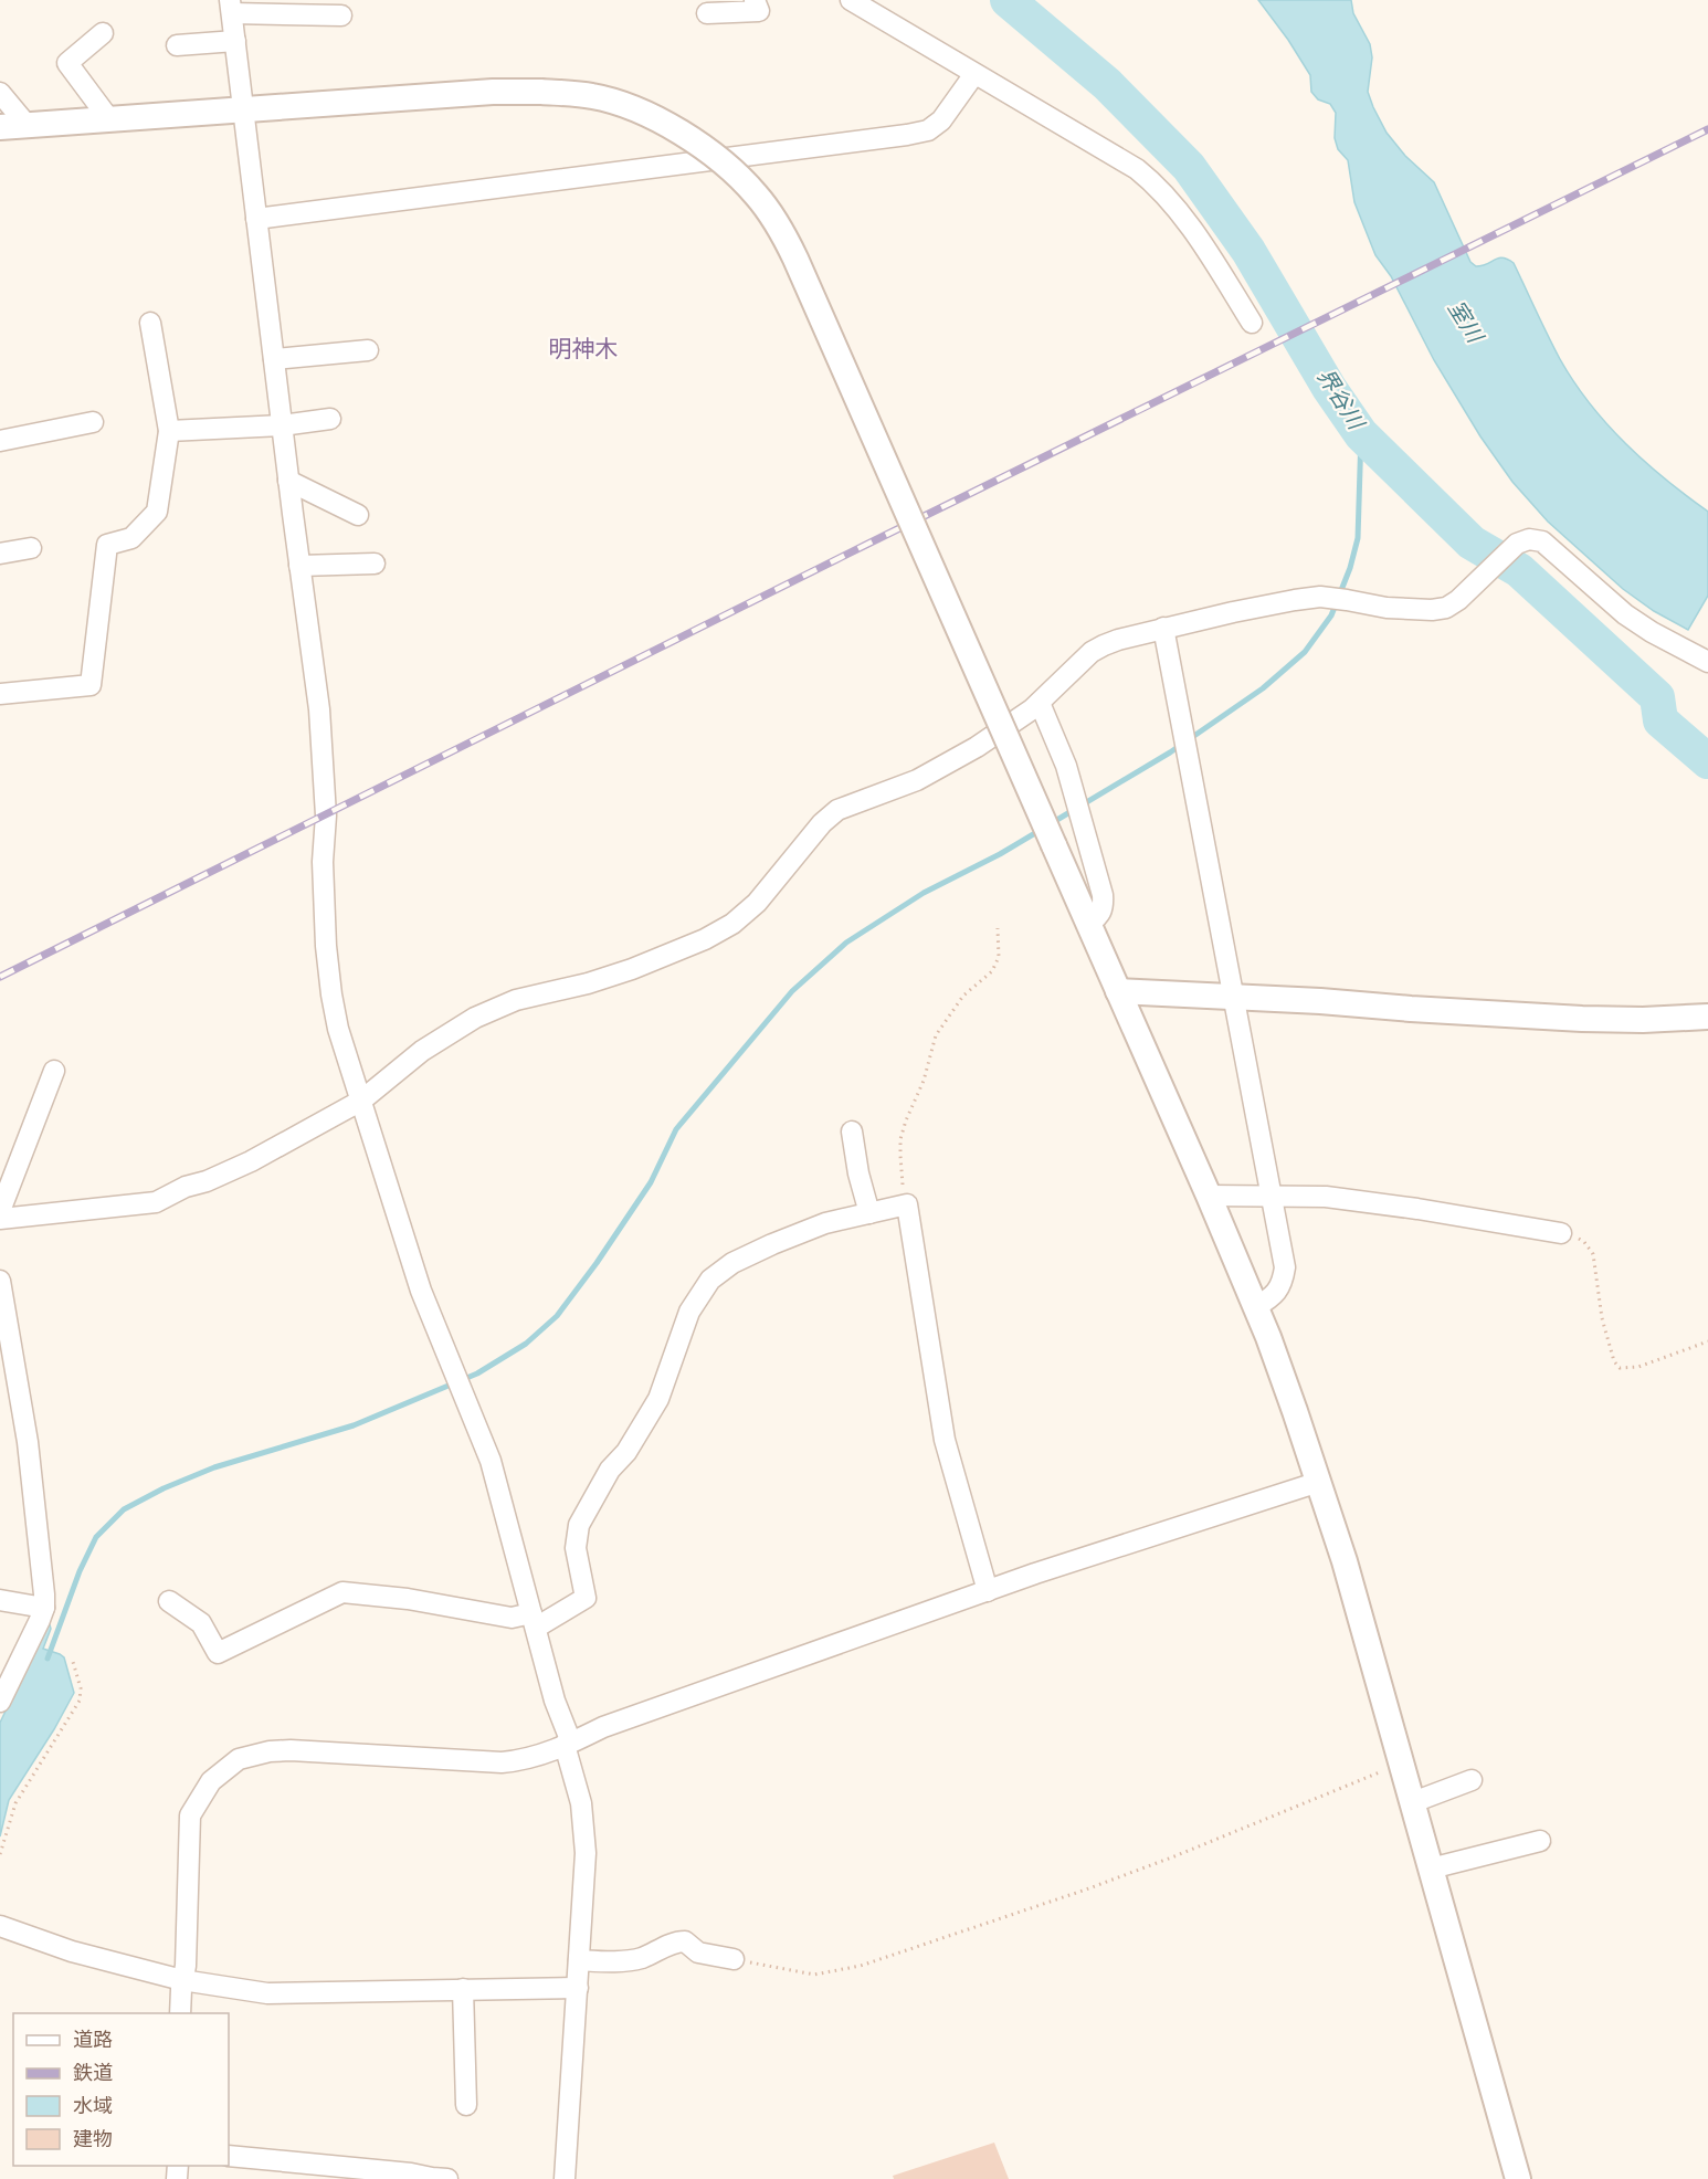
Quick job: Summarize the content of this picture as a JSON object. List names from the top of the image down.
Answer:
{
  "districts": ["明神木"],
  "water": ["室川", "界谷川"],
  "legend": [
    "道路",
    "鉄道",
    "水域",
    "建物"
  ]
}
